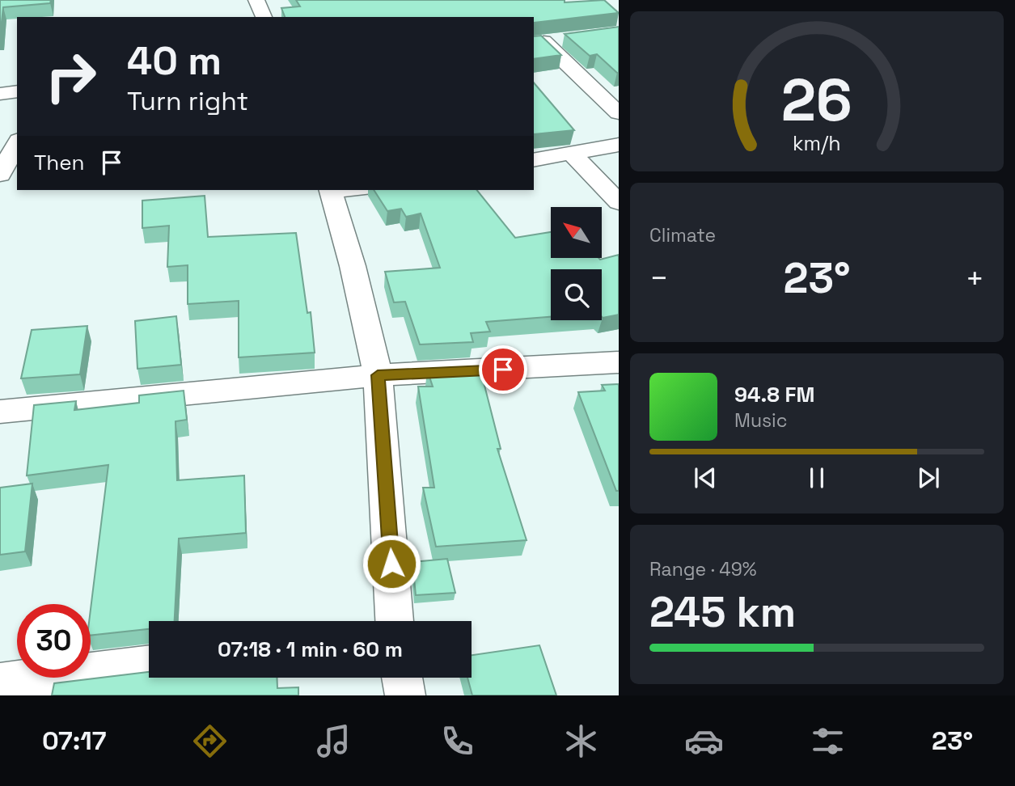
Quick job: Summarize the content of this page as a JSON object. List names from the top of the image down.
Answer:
{
  "north": "top left",
  "page": {
    "turn": ["40 m", "Turn right"],
    "then": "Then",
    "tile": [
      "Climate",
      ["Range · 49%", "245 km"]
    ],
    "heat": ["−", "23°", "+"],
    "song": ["94.8 FM", "Music"],
    "limit": "30",
    "trip": "07:18 · 1 min · 60 m",
    "tabs": ["07:17", "23°"],
    "gauge": ["26", "km/h"]
  }
}
